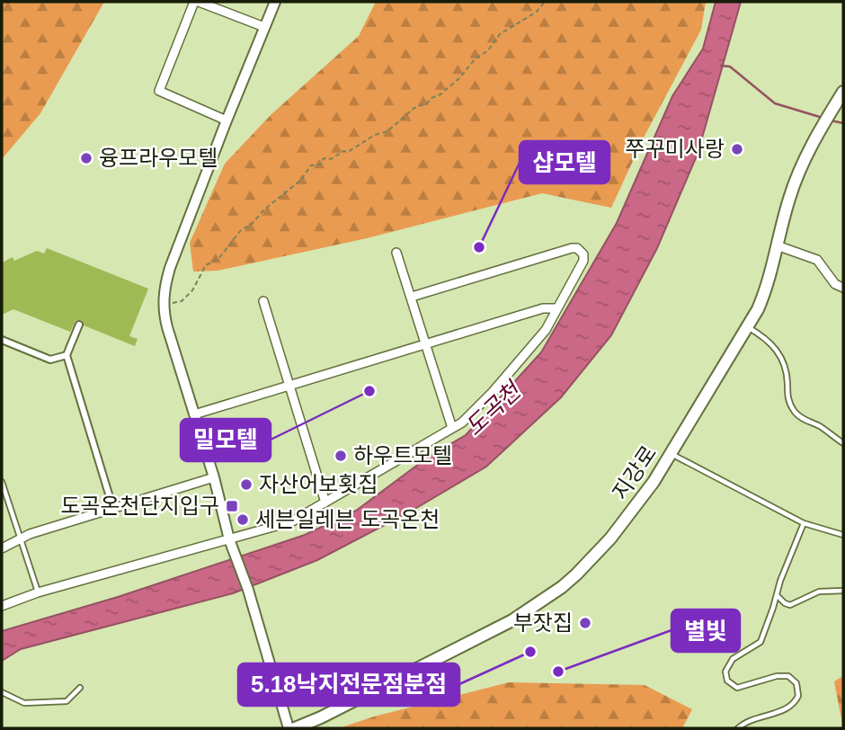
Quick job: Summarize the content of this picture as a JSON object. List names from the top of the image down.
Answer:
{
  "streets": {
    "main road": ["지강로"]
  },
  "water": ["도곡천"],
  "places": {
    "other": [
      "쭈꾸미사랑",
      "융프라우모텔",
      "샵모텔",
      "밀모텔",
      "하우트모텔",
      "자산어보횟집",
      "세븐일레븐 도곡온천",
      "부잣집",
      "5.18낙지전문점분점",
      "별빛"
    ],
    "transit": ["도곡온천단지입구"]
  }
}
